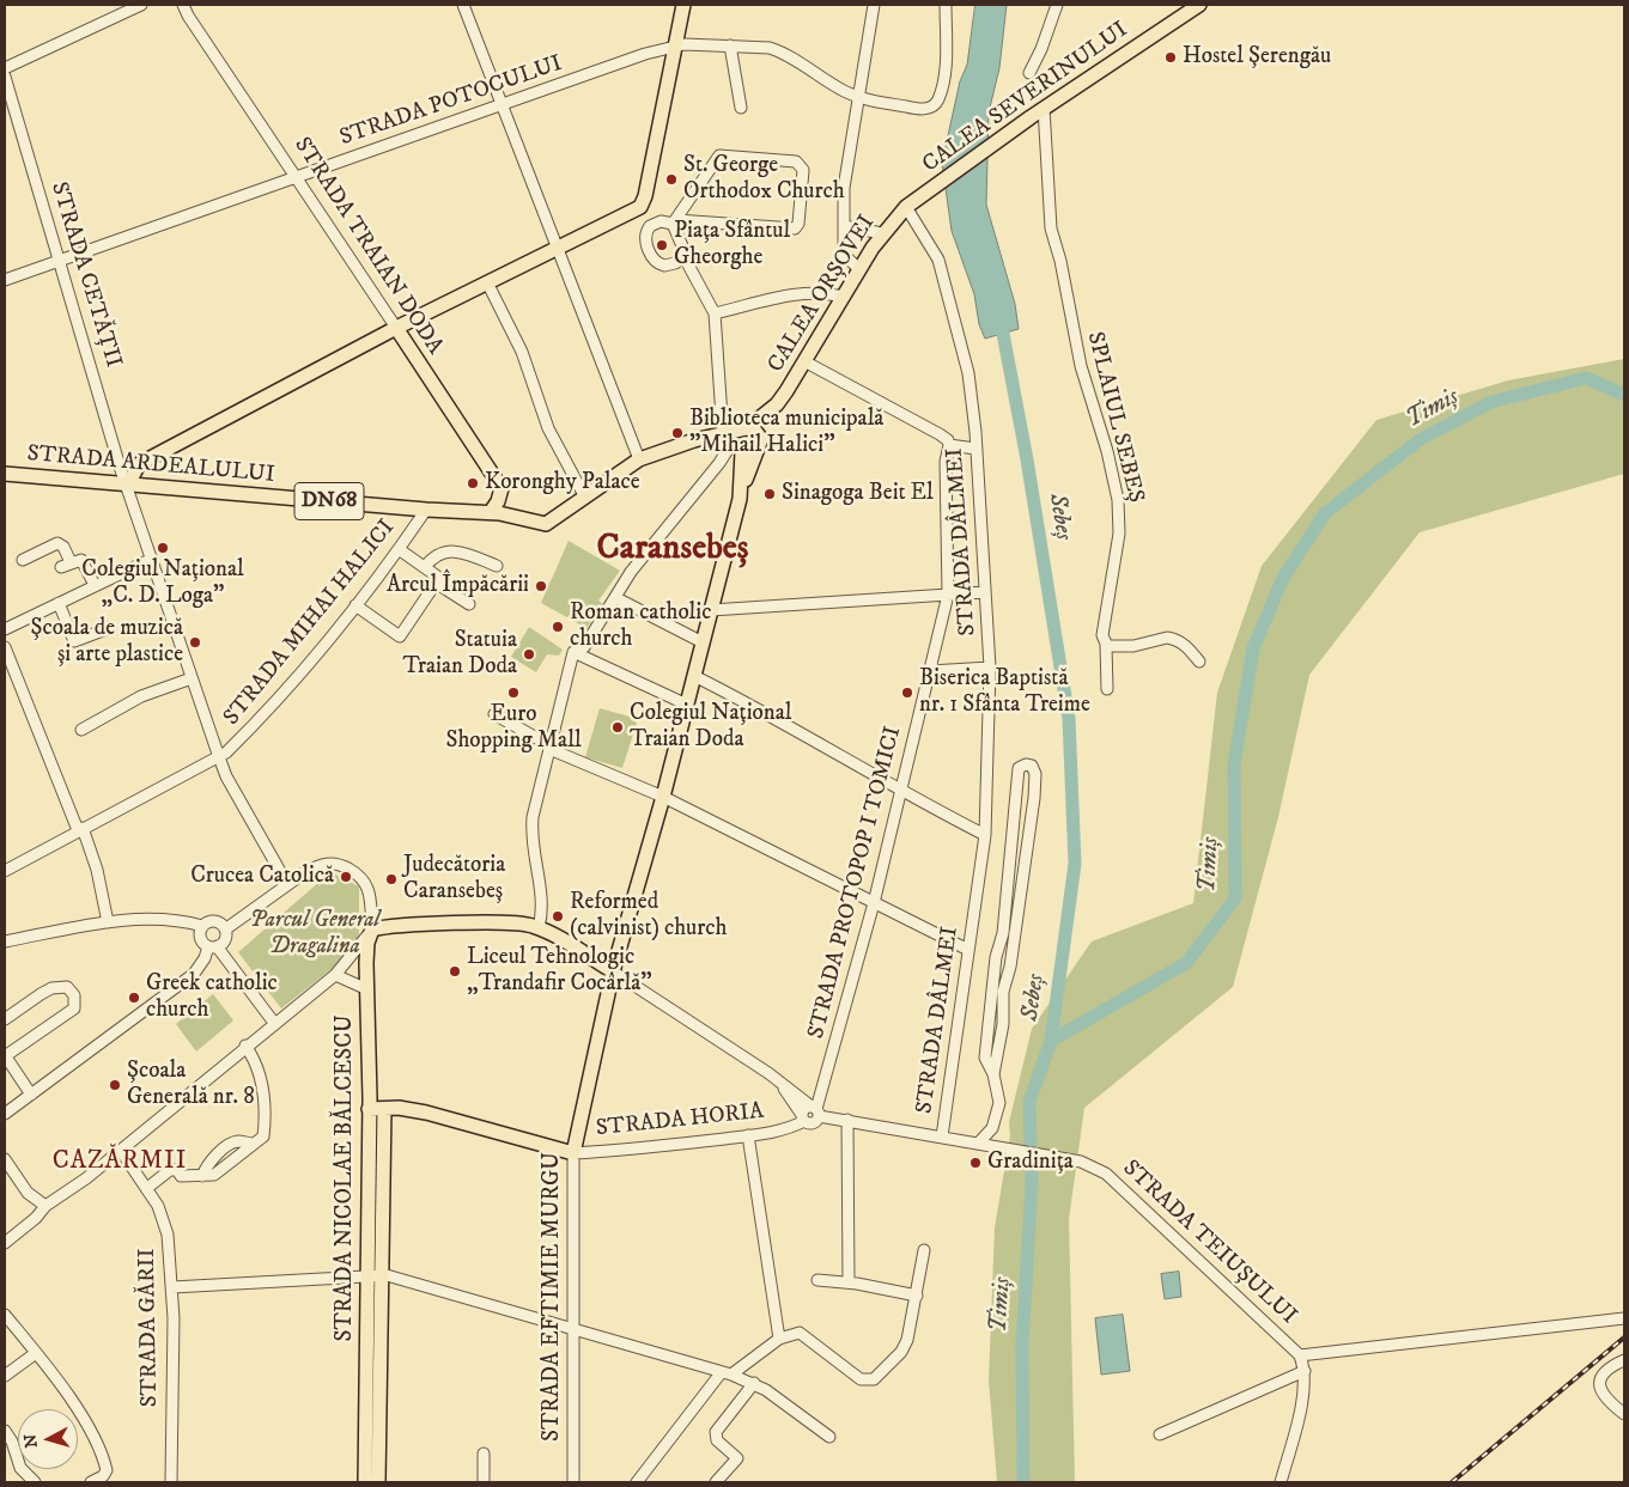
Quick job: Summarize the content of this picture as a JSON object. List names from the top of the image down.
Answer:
{
  "streets": {
    "main road": [
      "CALEA SEVERINULUI",
      "STRADA TRAIAN DODA",
      "CALEA ORȘOVEI",
      "STRADA ARDEALULUI",
      "DN68",
      "STRADA HORIA",
      "STRADA NICOLAE BĂLCESCU",
      "STRADA EFTIMIE MURGU"
    ],
    "street": [
      "STRADA POTOCULUI",
      "STRADA CETĂȚII",
      "SPLAIUL SEBEȘ",
      "STRADA DÂLMEI",
      "STRADA MIHAI HALICI",
      "STRADA PROTOPOP I TOMICI",
      "STRADA TEIUȘULUI",
      "STRADA GĂRII"
    ]
  },
  "crossings": [
    ["CALEA SEVERINULUI", "CALEA ORȘOVEI"],
    ["CALEA SEVERINULUI", "SPLAIUL SEBEȘ"],
    ["CALEA SEVERINULUI", "STRADA DÂLMEI"],
    ["STRADA POTOCULUI", "STRADA TRAIAN DODA"],
    ["STRADA POTOCULUI", "STRADA CETĂȚII"],
    ["STRADA TRAIAN DODA", "STRADA ARDEALULUI"],
    ["STRADA CETĂȚII", "STRADA ARDEALULUI"],
    ["STRADA CETĂȚII", "STRADA MIHAI HALICI"],
    ["STRADA CETĂȚII", "STRADA NICOLAE BĂLCESCU"],
    ["CALEA ORȘOVEI", "DN68"],
    ["CALEA ORȘOVEI", "STRADA DÂLMEI"],
    ["CALEA ORȘOVEI", "STRADA EFTIMIE MURGU"],
    ["STRADA ARDEALULUI", "DN68"],
    ["STRADA ARDEALULUI", "STRADA MIHAI HALICI"],
    ["STRADA DÂLMEI", "STRADA TEIUȘULUI"],
    ["STRADA PROTOPOP I TOMICI", "STRADA HORIA"],
    ["STRADA PROTOPOP I TOMICI", "STRADA TEIUȘULUI"],
    ["STRADA HORIA", "STRADA NICOLAE BĂLCESCU"],
    ["STRADA HORIA", "STRADA TEIUȘULUI"],
    ["STRADA HORIA", "STRADA EFTIMIE MURGU"]
  ],
  "districts": ["Caransebeș", "CAZĂRMII"],
  "water": ["Timiș", "Sebeș"],
  "parks": ["Parcul General Dragalina"],
  "places": [
    "Hostel Șerengău",
    "St. George Orthodox Church",
    "Piața Sfântul Gheorghe",
    "Biblioteca municipală \"Mihail Halici\"",
    "Koronghy Palace",
    "Sinagoga Beit El",
    "Colegiul Național „C. D. Loga”",
    "Arcul Împăcării",
    "Roman catholic church",
    "Școala de muzică și arte plastice",
    "Statuia Traian Doda",
    "Euro Shopping Mall",
    "Biserica Baptistă nr. 1 Sfânta Treime",
    "Colegiul Național Traian Doda",
    "Crucea Catolică",
    "Judecătoria Caransebeș",
    "Reformed (calvinist) church",
    "Liceul Tehnologic „Trandafir Cocârlă”",
    "Greek catholic church",
    "Școala Generală nr. 8",
    "Gradinița"
  ],
  "north": "left"
}
